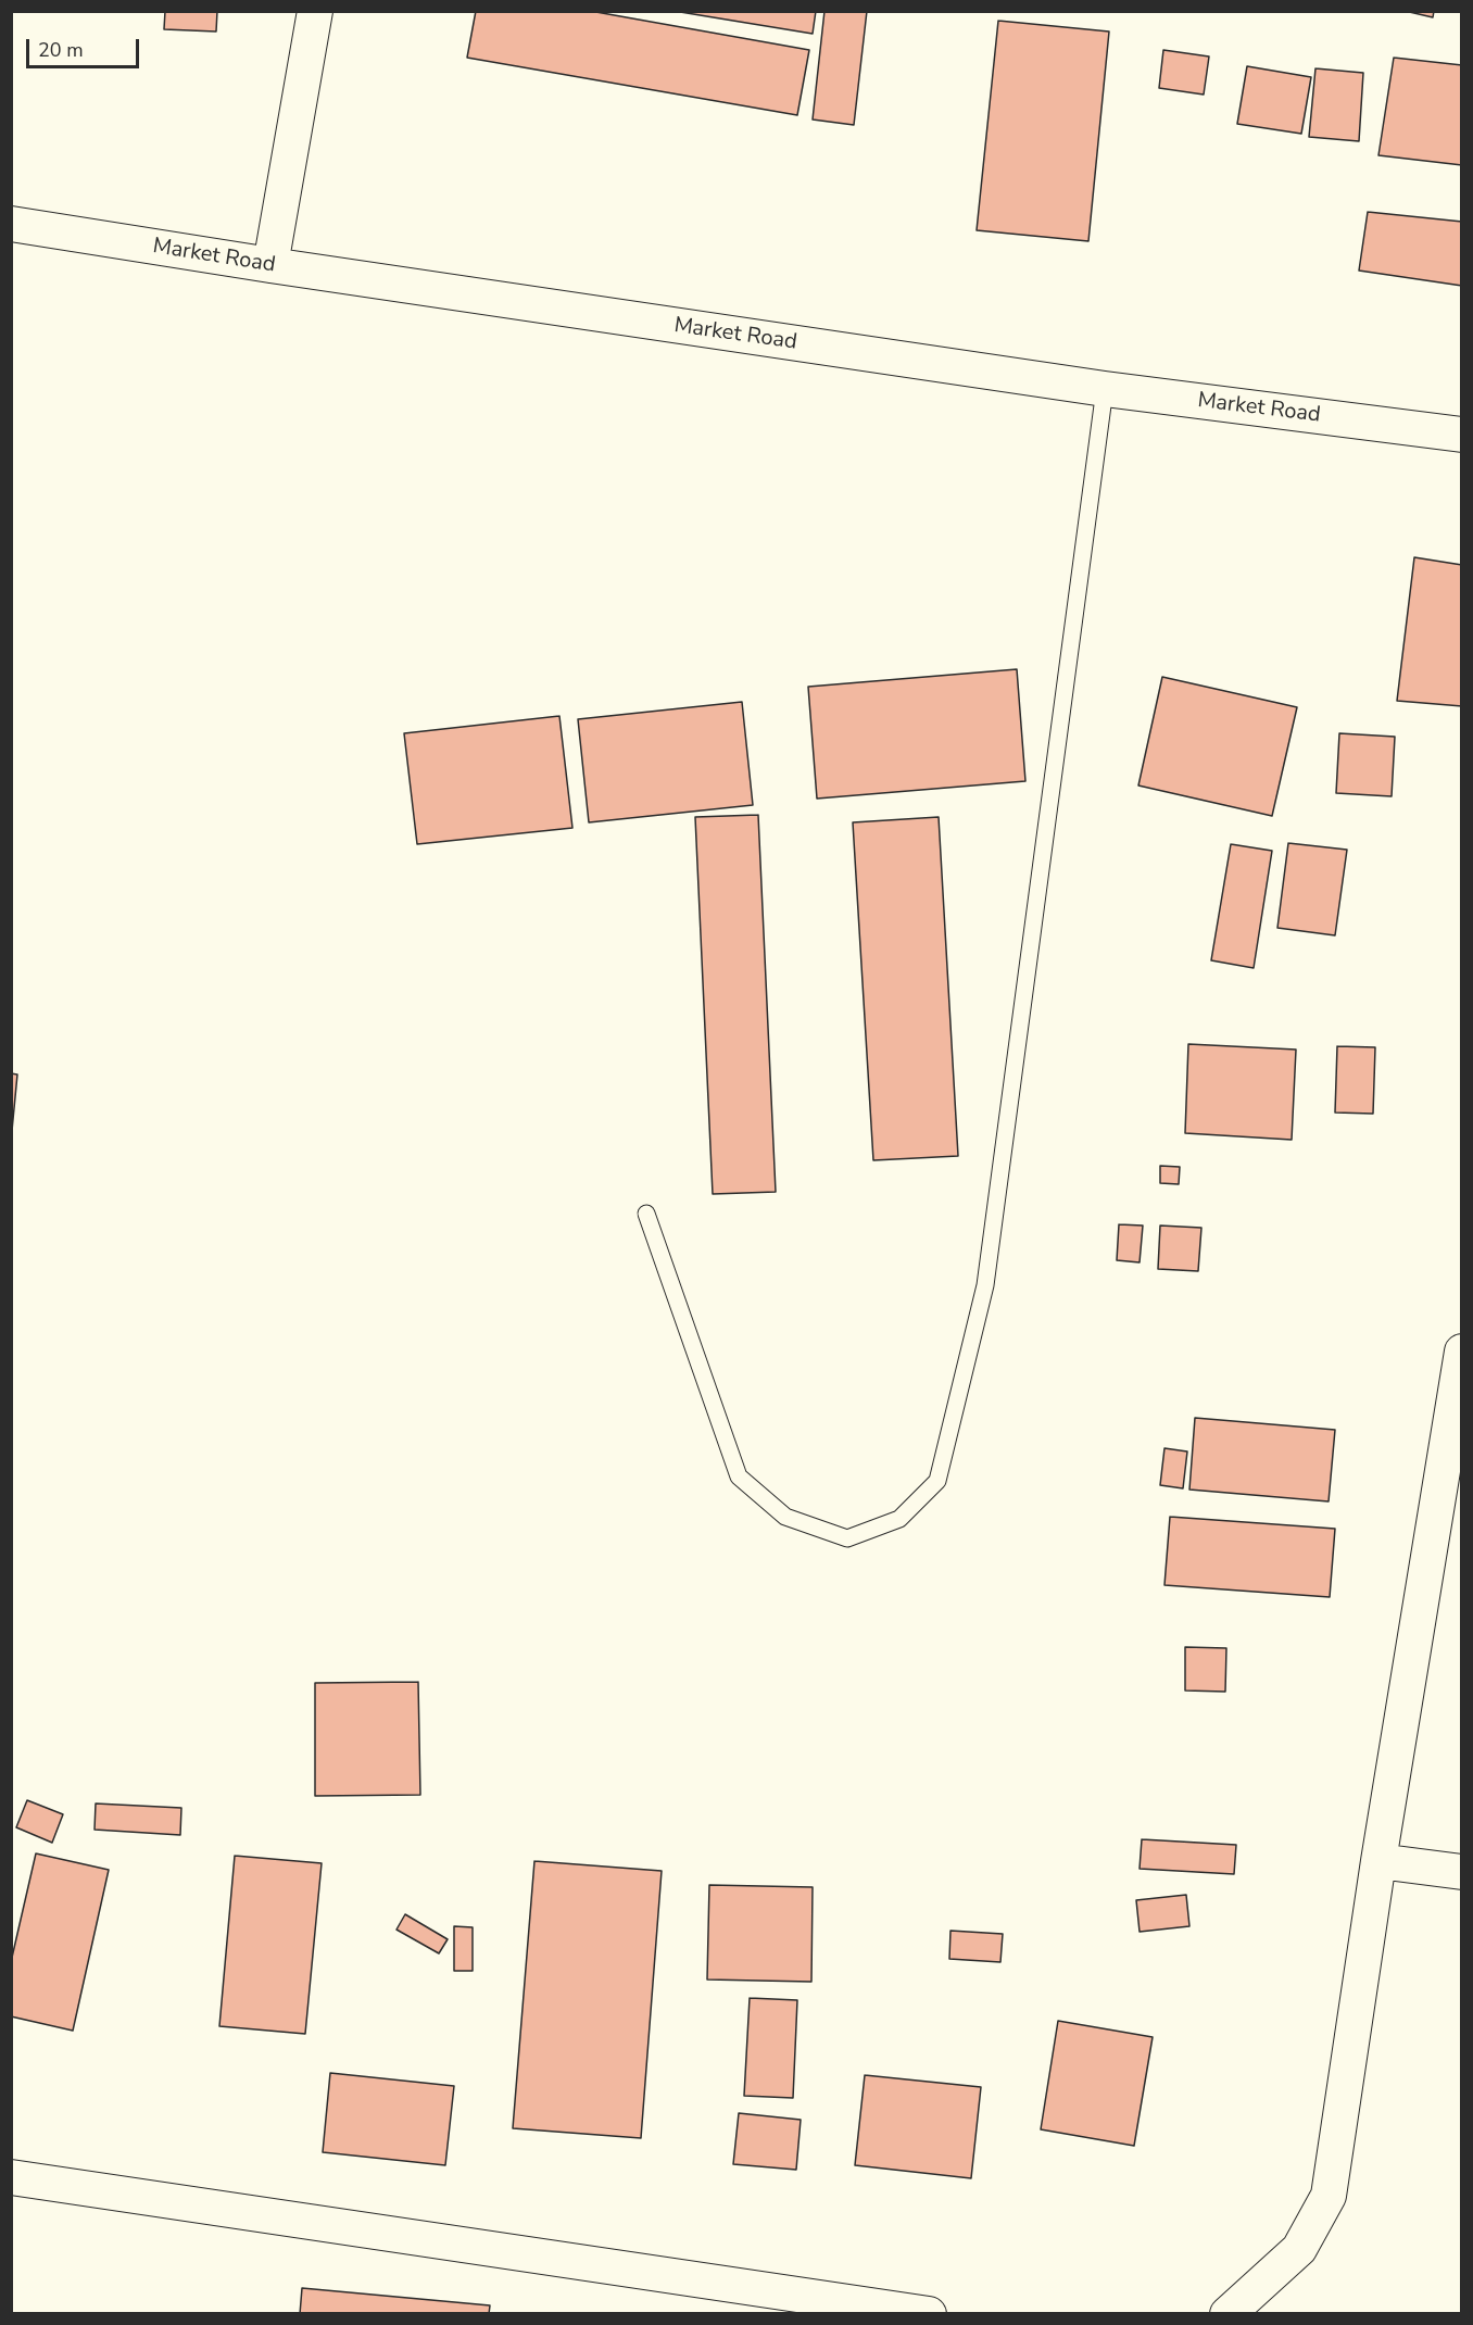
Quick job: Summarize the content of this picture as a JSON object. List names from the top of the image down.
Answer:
{
  "streets": {
    "street": ["Market Road"]
  },
  "scale_bar": "20 m"
}
